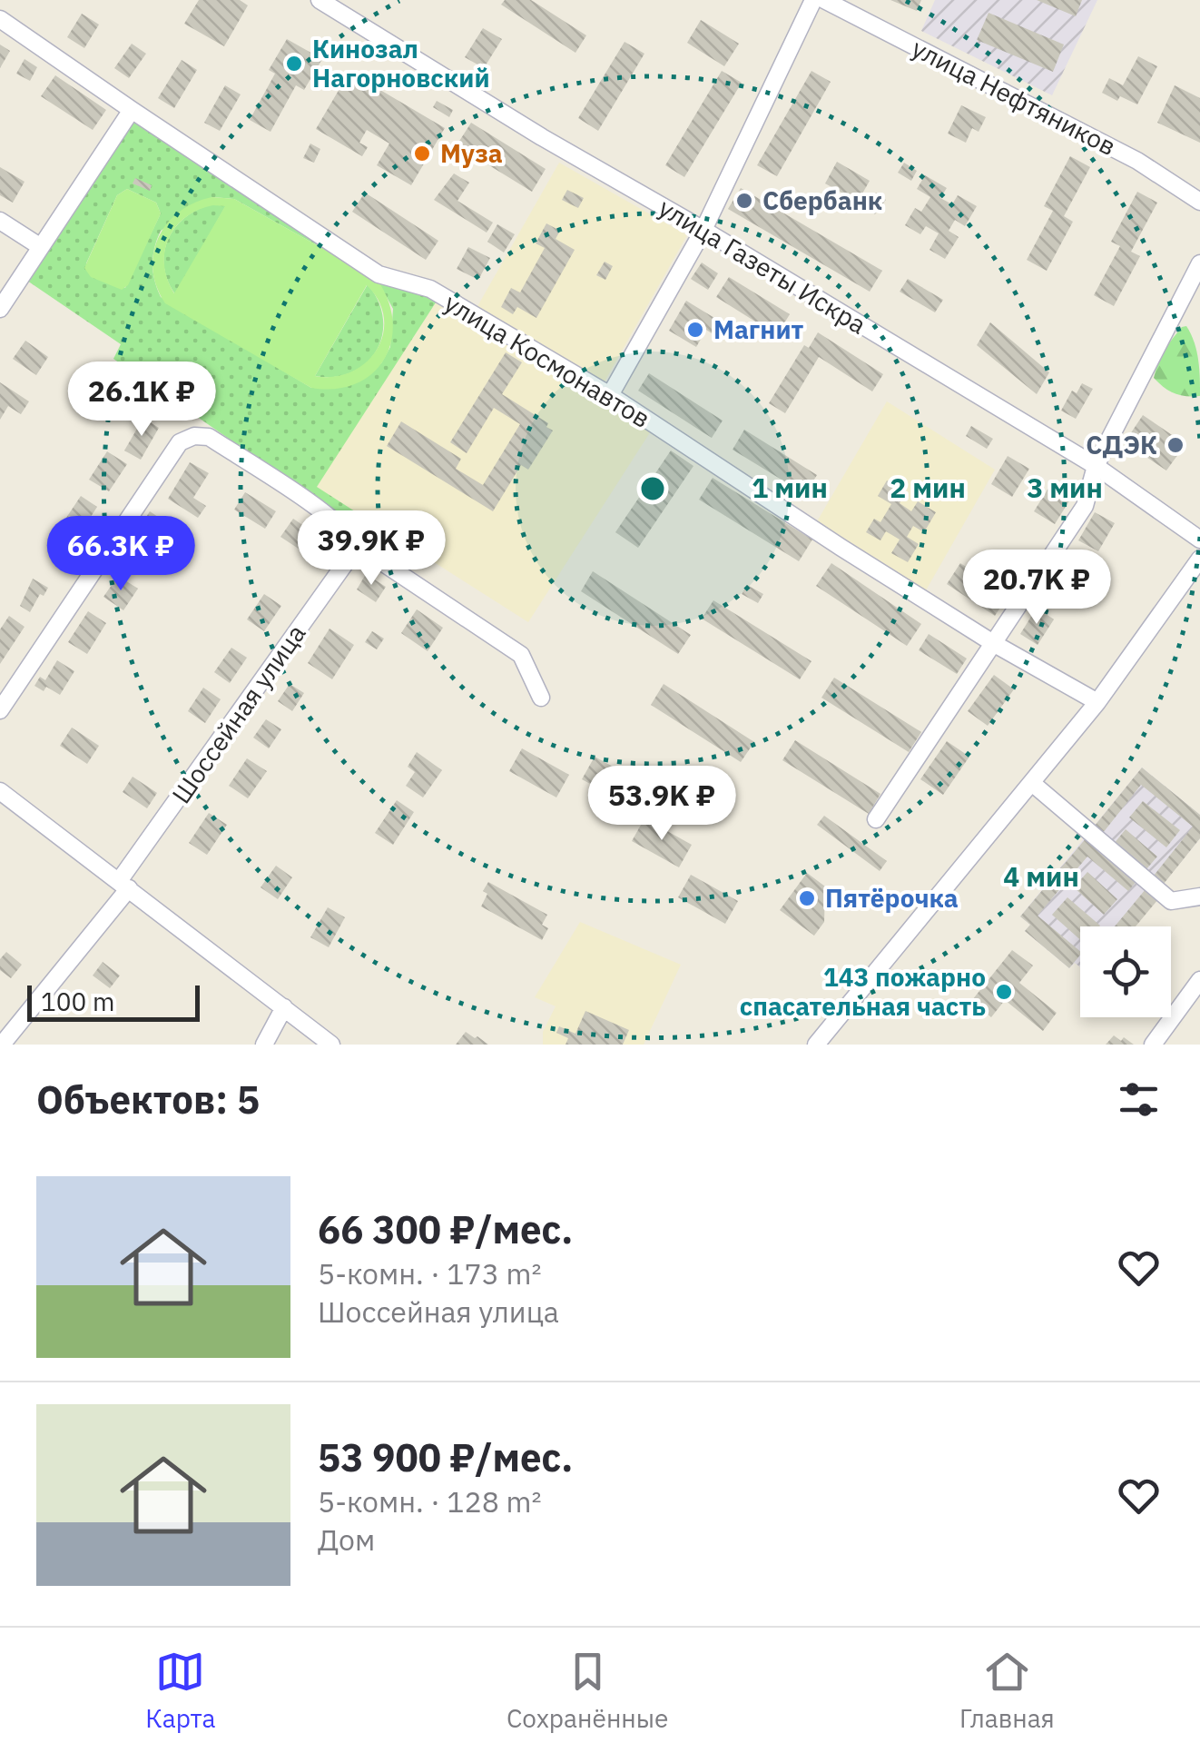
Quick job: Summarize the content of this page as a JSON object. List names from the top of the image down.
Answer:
{
  "streets": {
    "street": [
      "улица Нефтяников",
      "улица Газеты Искра",
      "улица Космонавтов",
      "Шоссейная улица"
    ]
  },
  "places": [
    "Кинозал Нагорновский",
    "Муза",
    "Сбербанк",
    "Магнит",
    "СДЭК",
    "Пятёрочка",
    "143 пожарно спасательная часть"
  ],
  "scale_bar": "100 m",
  "page": {
    "price": [
      "26.1K ₽",
      "39.9K ₽",
      "66.3K ₽",
      "20.7K ₽",
      "53.9K ₽"
    ],
    "scale": "100 m",
    "heading": "Объектов: 5",
    "list": [
      {
        "name": "66 300 ₽/мес.",
        "note": "5-комн. · 173 m² · Шоссейная улица"
      },
      {
        "name": "53 900 ₽/мес.",
        "note": "5-комн. · 128 m² · Дом"
      }
    ],
    "tabs": ["Карта", "Сохранённые", "Главная"]
  },
  "rings": [
    "1 мин",
    "2 мин",
    "3 мин",
    "4 мин"
  ]
}
